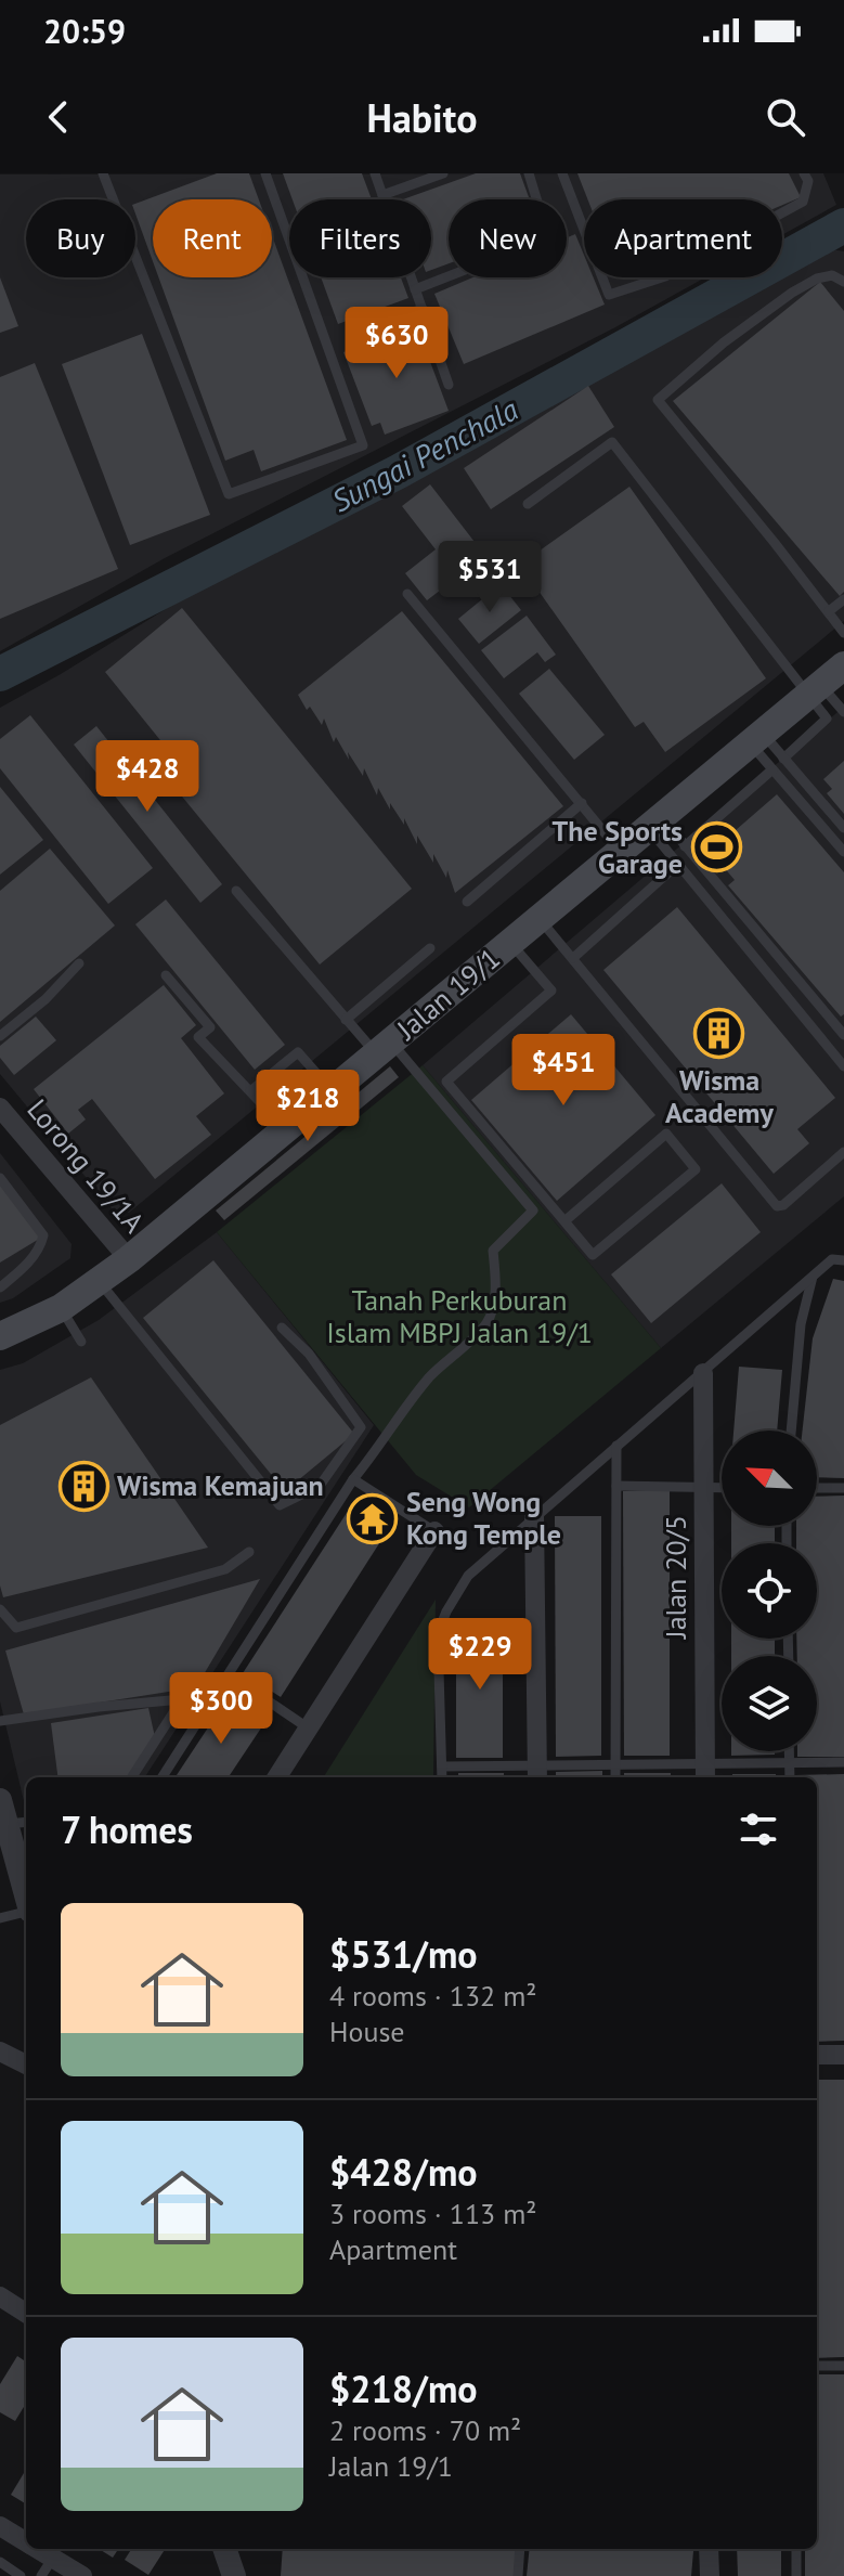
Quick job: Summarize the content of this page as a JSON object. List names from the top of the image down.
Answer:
{
  "streets": {
    "main road": ["Jalan 19/1"],
    "street": ["Lorong 19/1A", "Jalan 20/5"]
  },
  "crossings": [
    ["Jalan 19/1", "Lorong 19/1A"]
  ],
  "water": ["Sungai Penchala"],
  "parks": ["Tanah Perkuburan Islam MBPJ Jalan 19/1"],
  "places": {
    "sports": ["The Sports Garage"],
    "building": ["Wisma Academy", "Wisma Kemajuan"],
    "temple": ["Seng Wong Kong Temple"]
  },
  "north": "top left",
  "page": {
    "status": "20:59",
    "header": "Habito",
    "chip": [
      "Buy",
      "Rent",
      "Filters",
      "New",
      "Apartment"
    ],
    "price": [
      "$630",
      "$531",
      "$428",
      "$451",
      "$218",
      "$229",
      "$300"
    ],
    "heading": "7 homes",
    "list": [
      {
        "name": "$531/mo",
        "note": "4 rooms · 132 m² · House"
      },
      {
        "name": "$428/mo",
        "note": "3 rooms · 113 m² · Apartment"
      },
      {
        "name": "$218/mo",
        "note": "2 rooms · 70 m² · Jalan 19/1"
      }
    ]
  }
}
